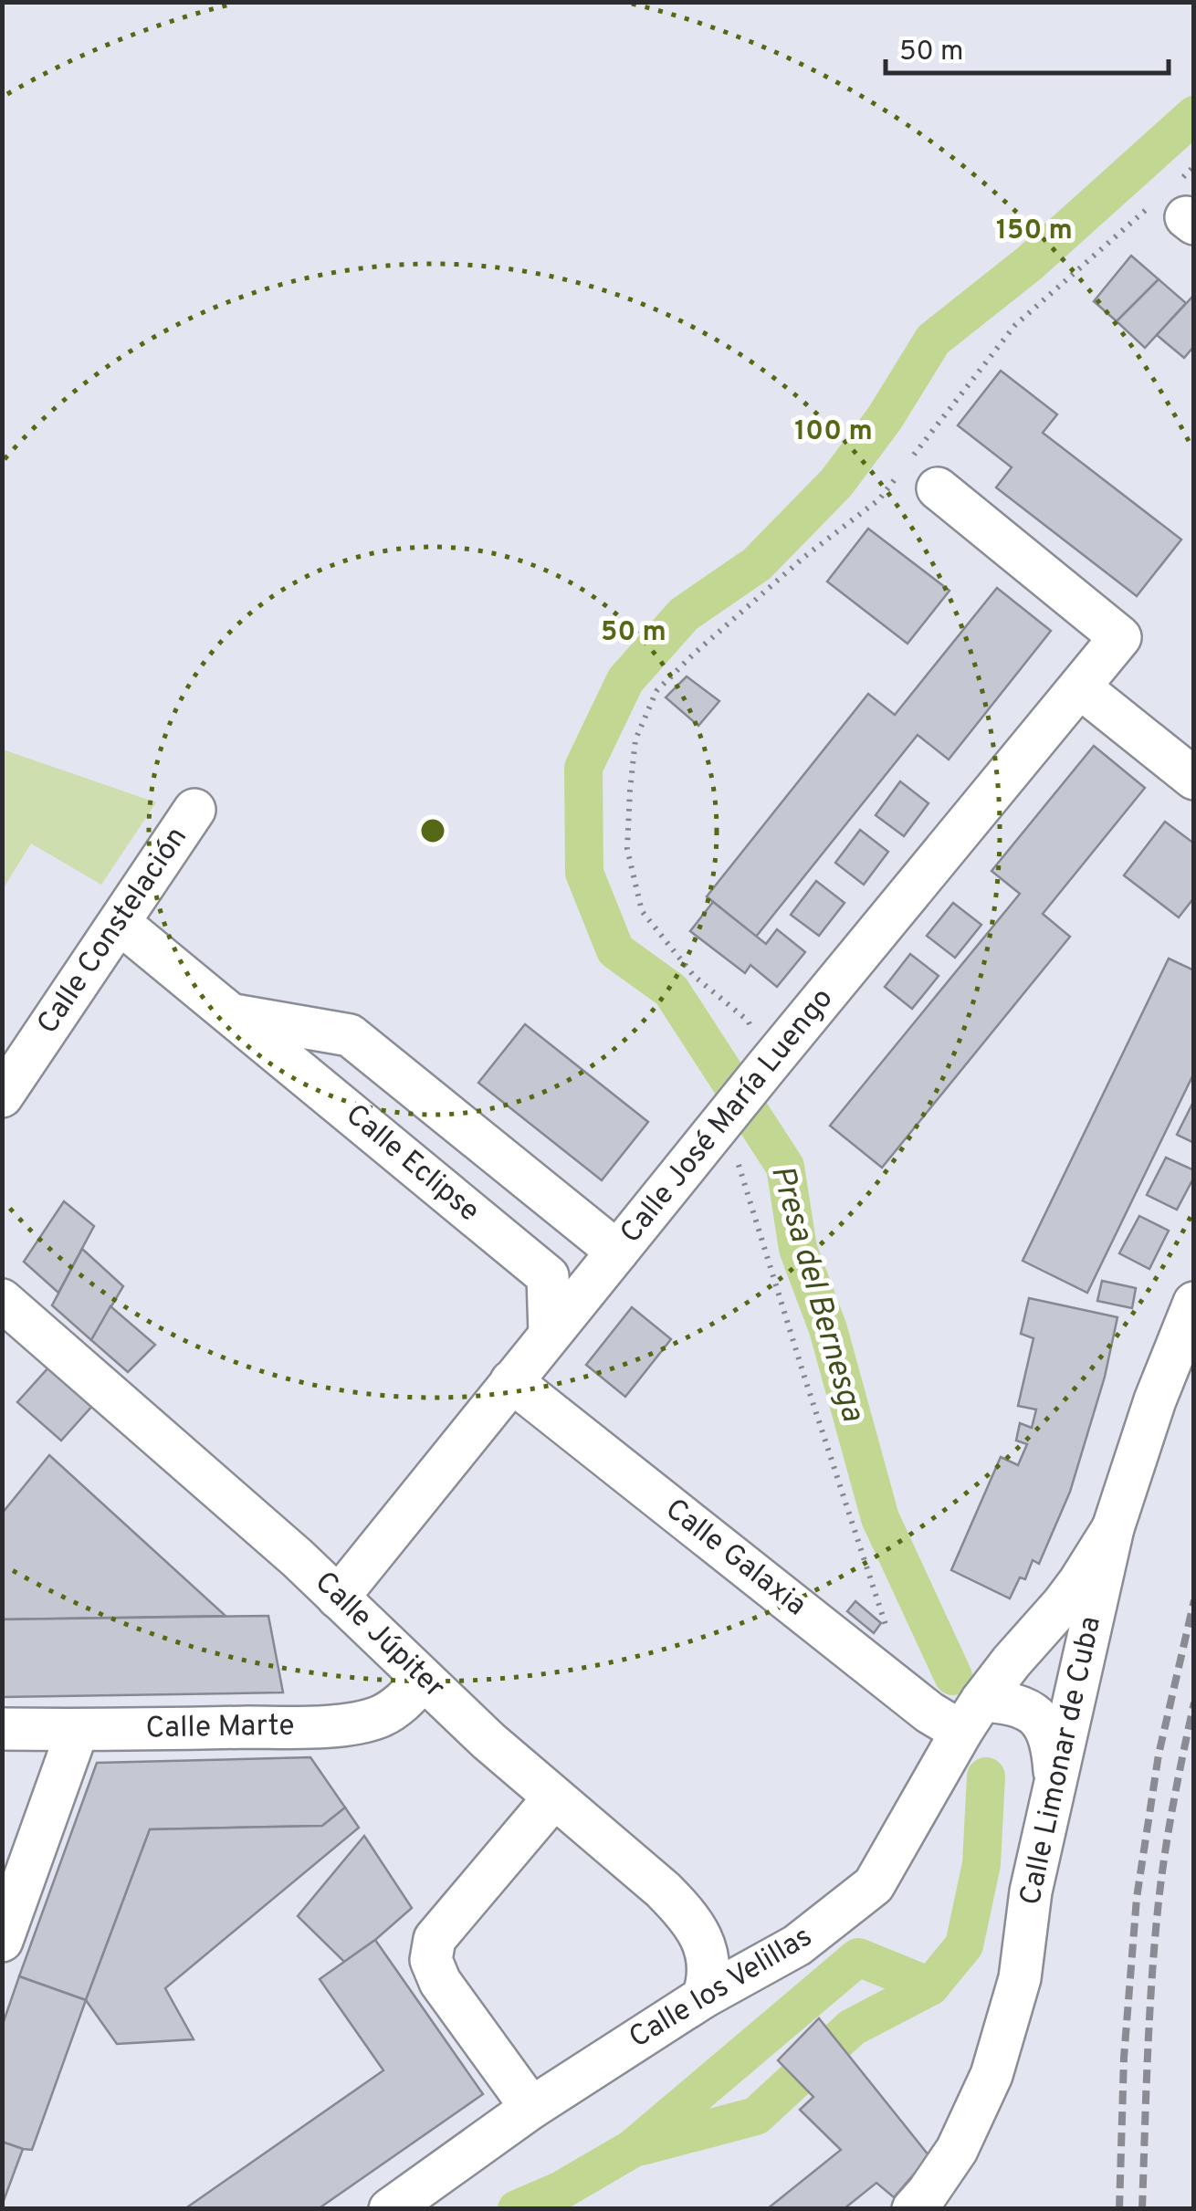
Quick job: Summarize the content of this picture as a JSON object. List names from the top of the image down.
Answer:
{
  "streets": {
    "street": [
      "Calle Constelación",
      "Calle José María Luengo",
      "Calle Eclipse",
      "Calle Galaxia",
      "Calle Júpiter",
      "Calle Marte",
      "Calle Limonar de Cuba",
      "Calle los Velillas"
    ]
  },
  "crossings": [
    ["Calle Constelación", "Calle Eclipse"],
    ["Calle José María Luengo", "Calle Eclipse"],
    ["Calle José María Luengo", "Calle Galaxia"],
    ["Calle José María Luengo", "Calle Júpiter"],
    ["Calle Galaxia", "Calle los Velillas"],
    ["Calle Júpiter", "Calle Marte"],
    ["Calle Júpiter", "Calle los Velillas"],
    ["Calle Limonar de Cuba", "Calle los Velillas"]
  ],
  "water": ["Presa del Bernesga"],
  "scale_bar": "50 m",
  "rings": ["150 m", "100 m", "50 m"]
}
